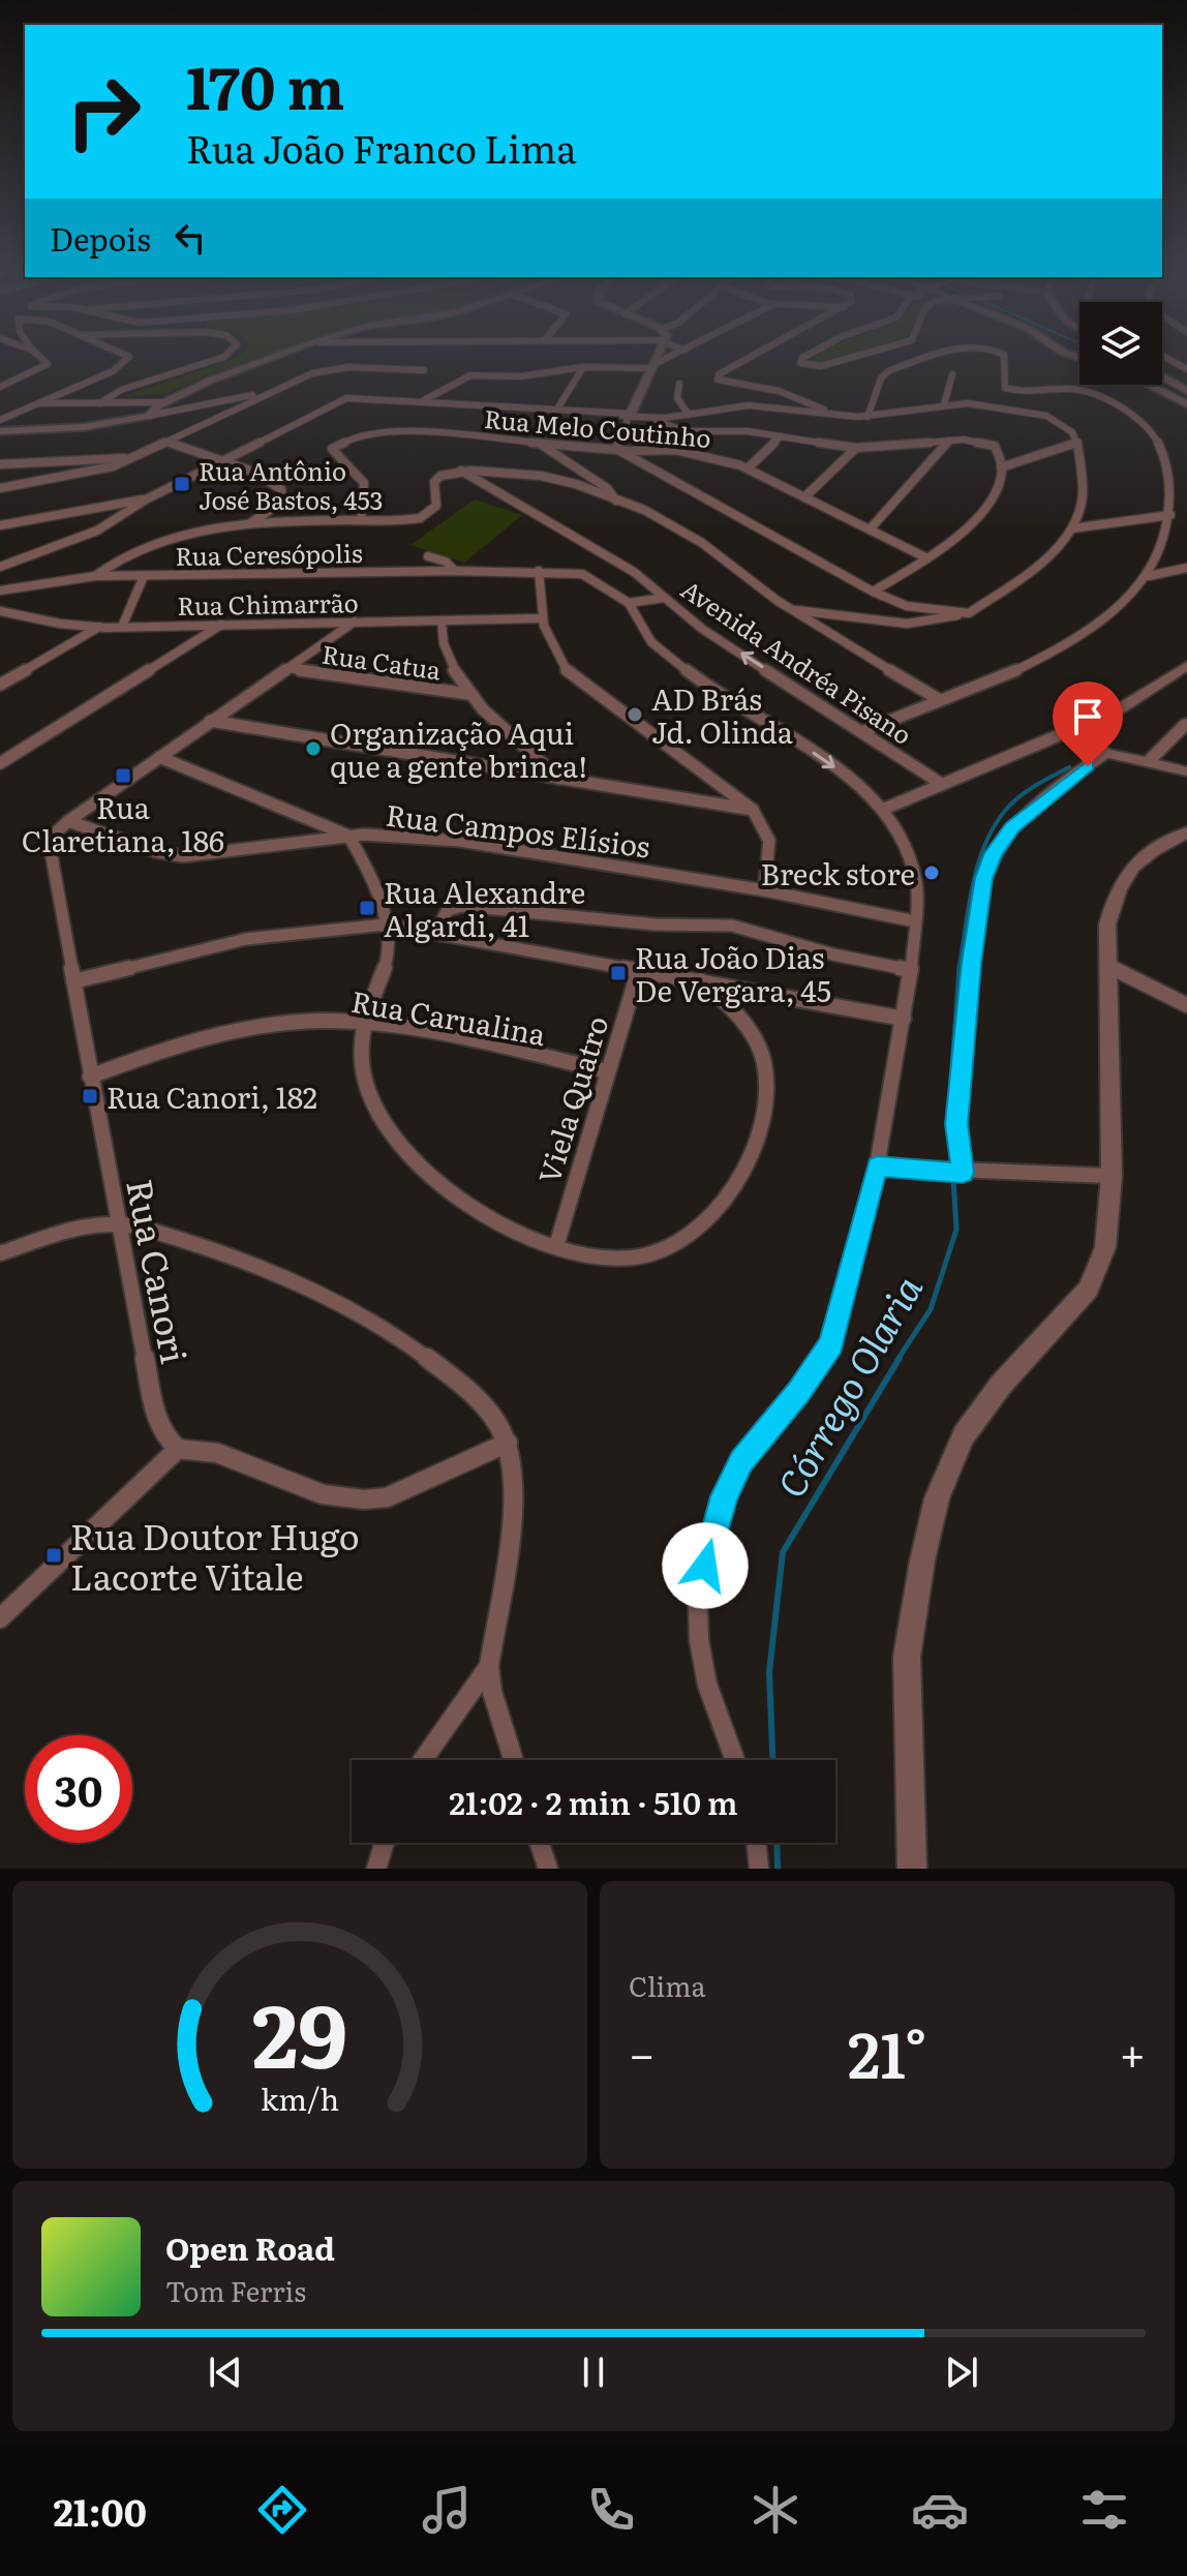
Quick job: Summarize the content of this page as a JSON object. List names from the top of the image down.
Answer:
{
  "streets": {
    "street": [
      "Rua Melo Coutinho",
      "Rua Ceresópolis",
      "Rua Chimarrão",
      "Rua Catua",
      "Avenida Andréa Pisano",
      "Rua Campos Elísios",
      "Rua Carualina",
      "Viela Quatro",
      "Rua Canori"
    ]
  },
  "crossings": [
    ["Rua Campos Elísios", "Rua Canori"],
    ["Rua Carualina", "Viela Quatro"],
    ["Rua Carualina", "Rua Canori"]
  ],
  "water": ["Córrego Olaria"],
  "places": {
    "transit": [
      "Rua Antônio José Bastos, 453",
      "Rua Claretiana, 186",
      "Rua Alexandre Algardi, 41",
      "Rua João Dias De Vergara, 45",
      "Rua Canori, 182",
      "Rua Doutor Hugo Lacorte Vitale"
    ],
    "other": ["AD Brás Jd. Olinda", "Organização Aqui que a gente brinca!", "Breck store"]
  },
  "page": {
    "turn": ["170 m", "Rua João Franco Lima"],
    "then": "Depois",
    "limit": "30",
    "trip": "21:02 · 2 min · 510 m",
    "tile": "Clima",
    "heat": ["−", "21°", "+"],
    "song": ["Open Road", "Tom Ferris"],
    "tabs": "21:00",
    "gauge": ["29", "km/h"]
  }
}
